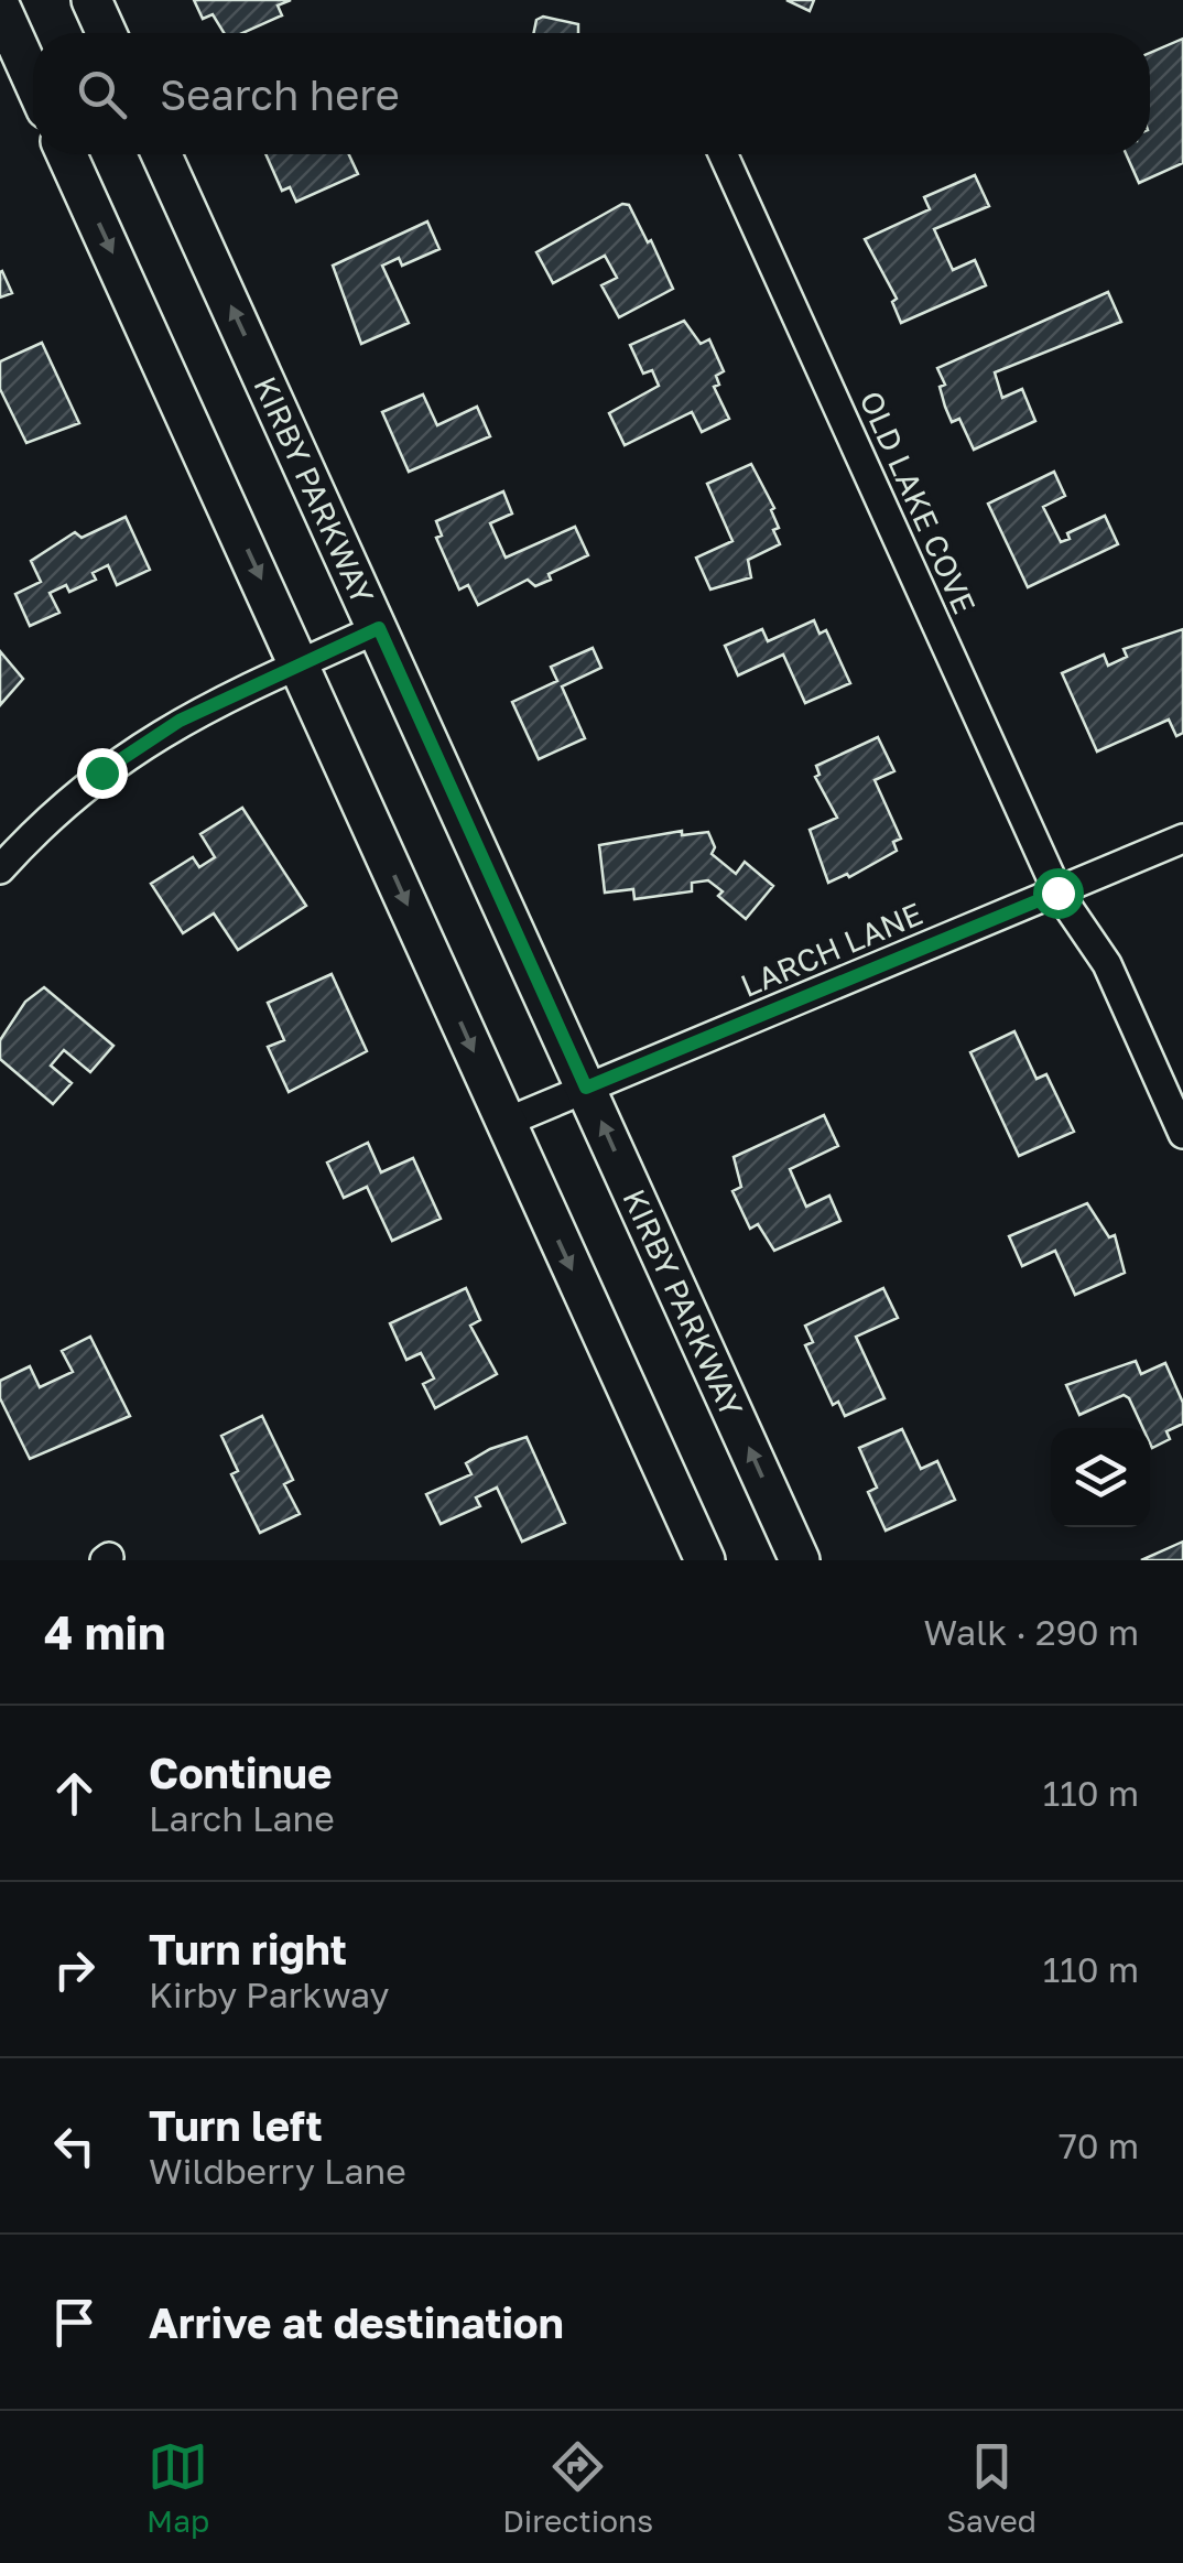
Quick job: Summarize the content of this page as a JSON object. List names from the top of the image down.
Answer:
{
  "streets": {
    "main road": ["KIRBY PARKWAY"],
    "street": ["OLD LAKE COVE", "LARCH LANE"]
  },
  "crossings": [
    ["KIRBY PARKWAY", "LARCH LANE"],
    ["OLD LAKE COVE", "LARCH LANE"]
  ],
  "page": {
    "search": "Search here",
    "heading": ["4 min", "Walk · 290 m"],
    "list": [
      ["Continue", "Larch Lane", "110 m"],
      ["Turn right", "Kirby Parkway", "110 m"],
      ["Turn left", "Wildberry Lane", "70 m"],
      "Arrive at destination"
    ],
    "nav": ["Map", "Directions", "Saved"]
  }
}
